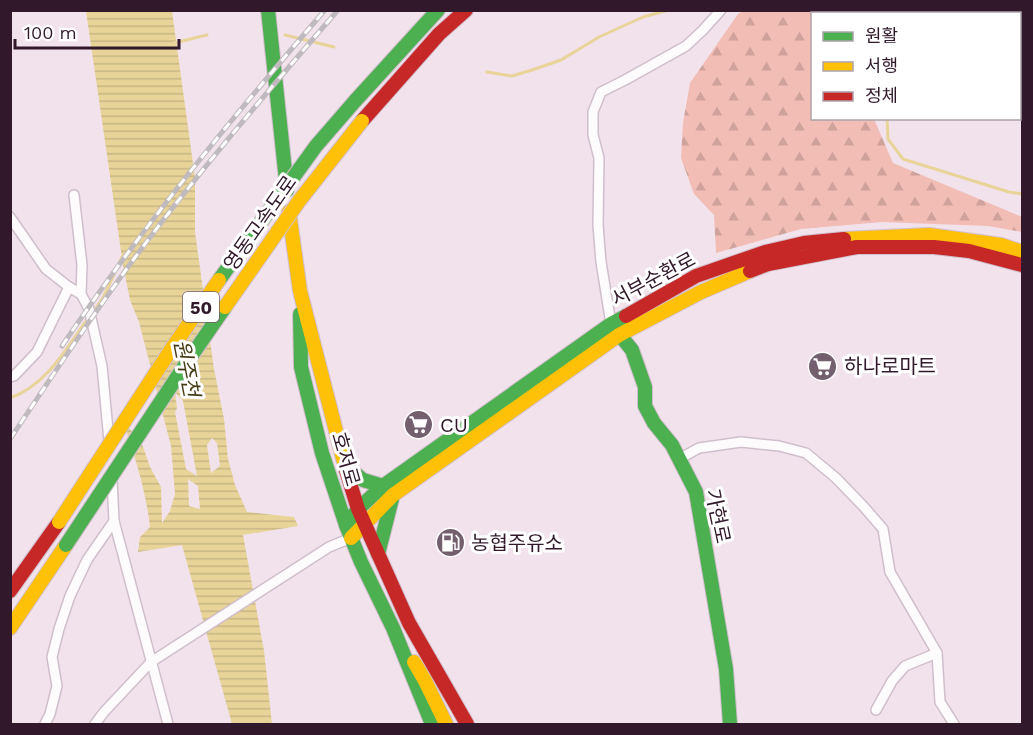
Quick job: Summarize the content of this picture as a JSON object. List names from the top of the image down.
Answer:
{
  "streets": {
    "main road": [
      "영동고속도로",
      "서부순환로",
      "50",
      "호저로",
      "가현로"
    ]
  },
  "crossings": [
    ["서부순환로", "호저로"],
    ["서부순환로", "가현로"]
  ],
  "water": ["원주천"],
  "places": {
    "supermarket": ["하나로마트", "CU"],
    "fuel station": ["농협주유소"]
  },
  "legend": ["원활", "서행", "정체"],
  "scale_bar": "100 m"
}
